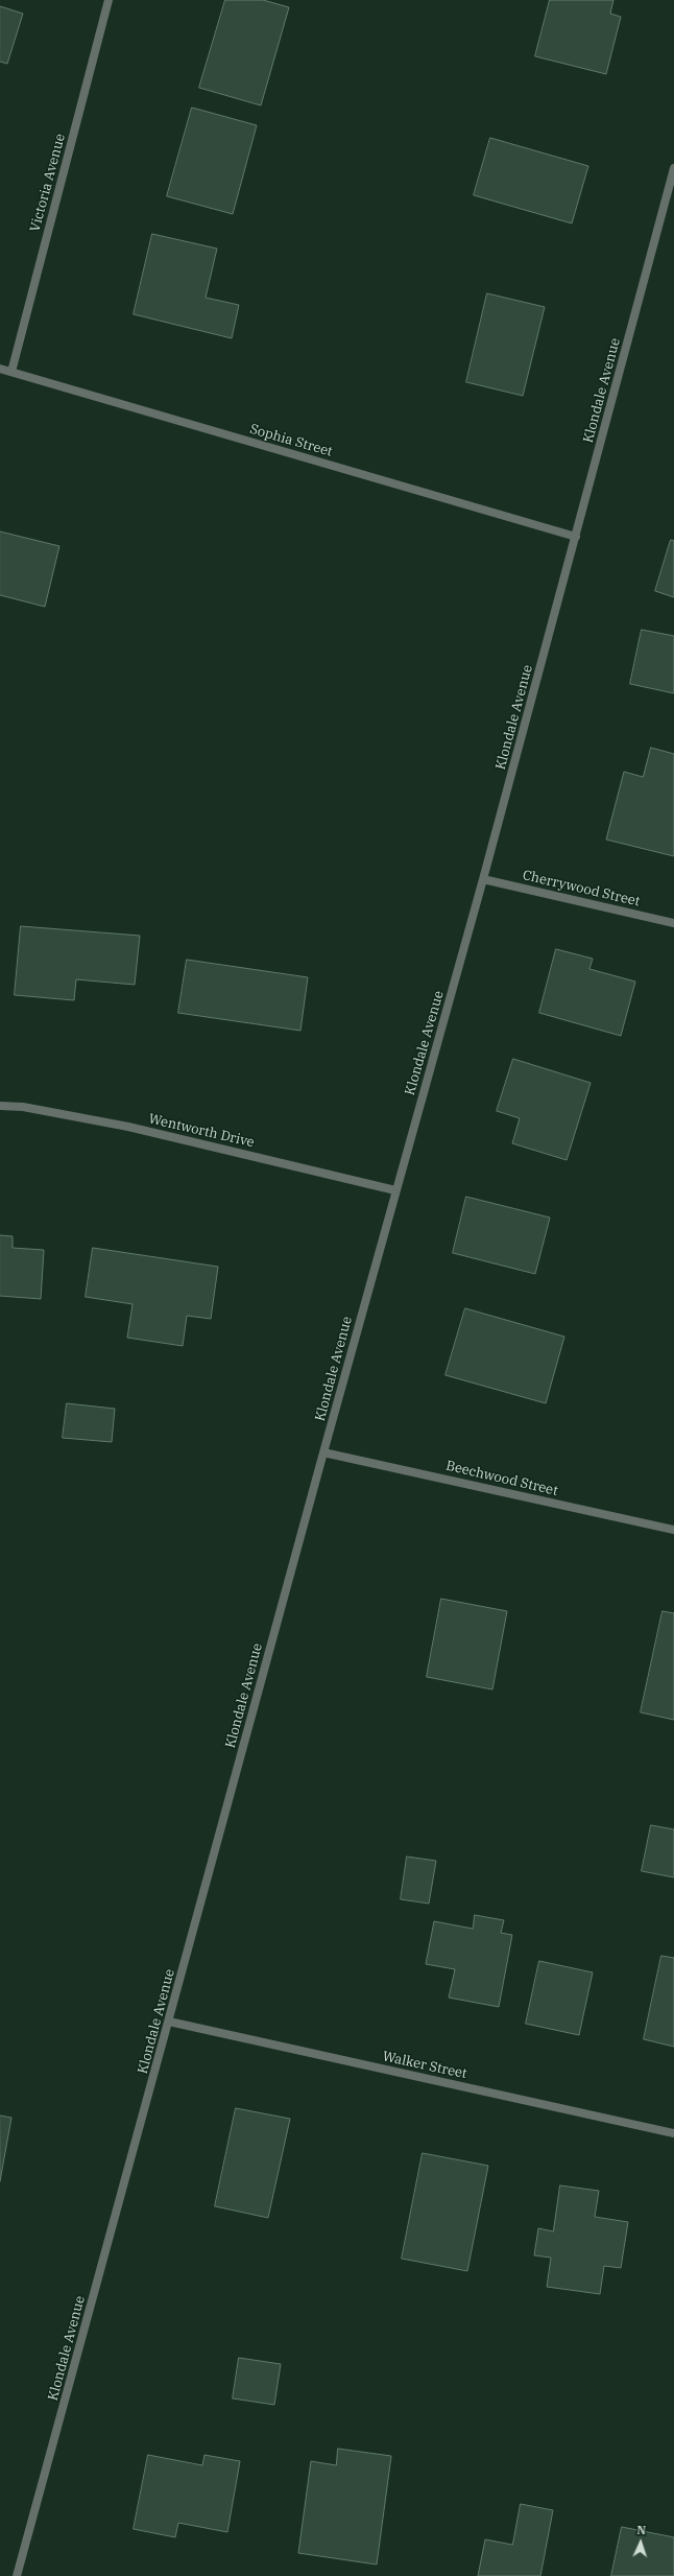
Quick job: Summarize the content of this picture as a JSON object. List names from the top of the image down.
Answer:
{
  "streets": {
    "street": [
      "Victoria Avenue",
      "Klondale Avenue",
      "Sophia Street",
      "Cherrywood Street",
      "Wentworth Drive",
      "Beechwood Street",
      "Walker Street"
    ]
  },
  "crossings": [
    ["Victoria Avenue", "Sophia Street"],
    ["Klondale Avenue", "Sophia Street"],
    ["Klondale Avenue", "Cherrywood Street"],
    ["Klondale Avenue", "Wentworth Drive"],
    ["Klondale Avenue", "Beechwood Street"],
    ["Klondale Avenue", "Walker Street"]
  ],
  "north": "top"
}
